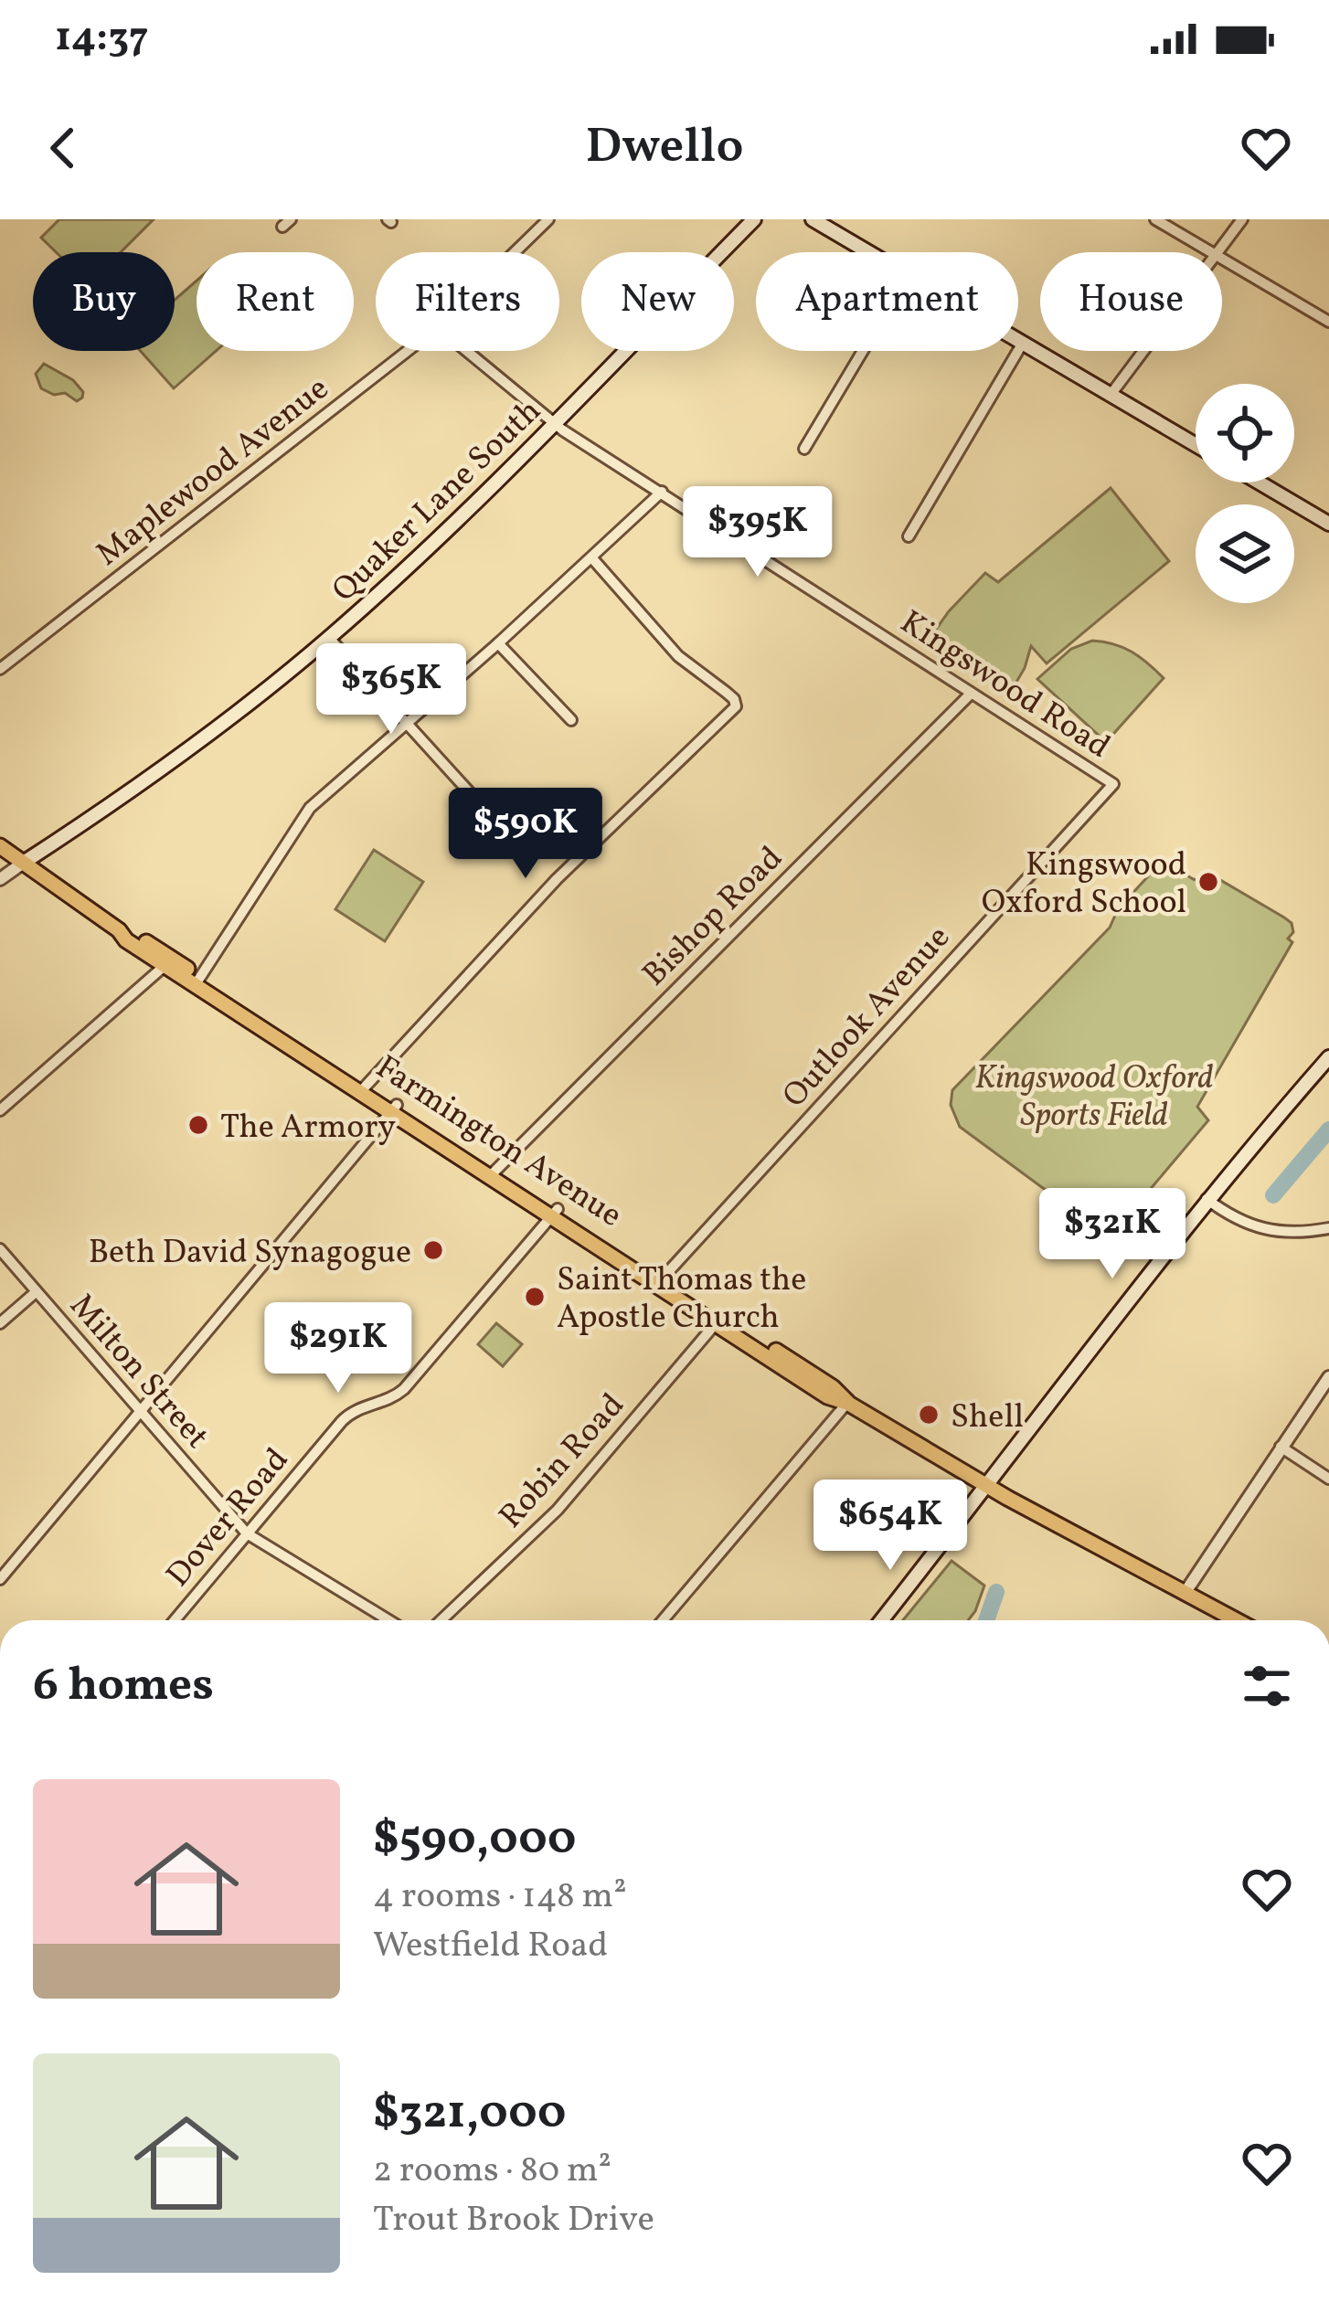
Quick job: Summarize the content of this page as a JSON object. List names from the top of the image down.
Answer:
{
  "streets": {
    "main road": ["Quaker Lane South", "Farmington Avenue"],
    "street": [
      "Maplewood Avenue",
      "Kingswood Road",
      "Bishop Road",
      "Outlook Avenue",
      "Milton Street",
      "Robin Road",
      "Dover Road"
    ]
  },
  "crossings": [
    ["Quaker Lane South", "Kingswood Road"],
    ["Quaker Lane South", "Farmington Avenue"],
    ["Kingswood Road", "Bishop Road"],
    ["Kingswood Road", "Outlook Avenue"],
    ["Bishop Road", "Farmington Avenue"],
    ["Outlook Avenue", "Farmington Avenue"],
    ["Farmington Avenue", "Robin Road"],
    ["Farmington Avenue", "Dover Road"],
    ["Milton Street", "Dover Road"]
  ],
  "parks": ["Kingswood Oxford Sports Field"],
  "places": [
    "Kingswood Oxford School",
    "The Armory",
    "Beth David Synagogue",
    "Saint Thomas the Apostle Church",
    "Shell"
  ],
  "page": {
    "status": "14:37",
    "header": "Dwello",
    "chip": [
      "Buy",
      "Rent",
      "Filters",
      "New",
      "Apartment",
      "House"
    ],
    "price": [
      "$395K",
      "$365K",
      "$590K",
      "$321K",
      "$291K",
      "$654K"
    ],
    "heading": "6 homes",
    "list": [
      {
        "name": "$590,000",
        "note": "4 rooms · 148 m² · Westfield Road"
      },
      {
        "name": "$321,000",
        "note": "2 rooms · 80 m² · Trout Brook Drive"
      }
    ]
  }
}
